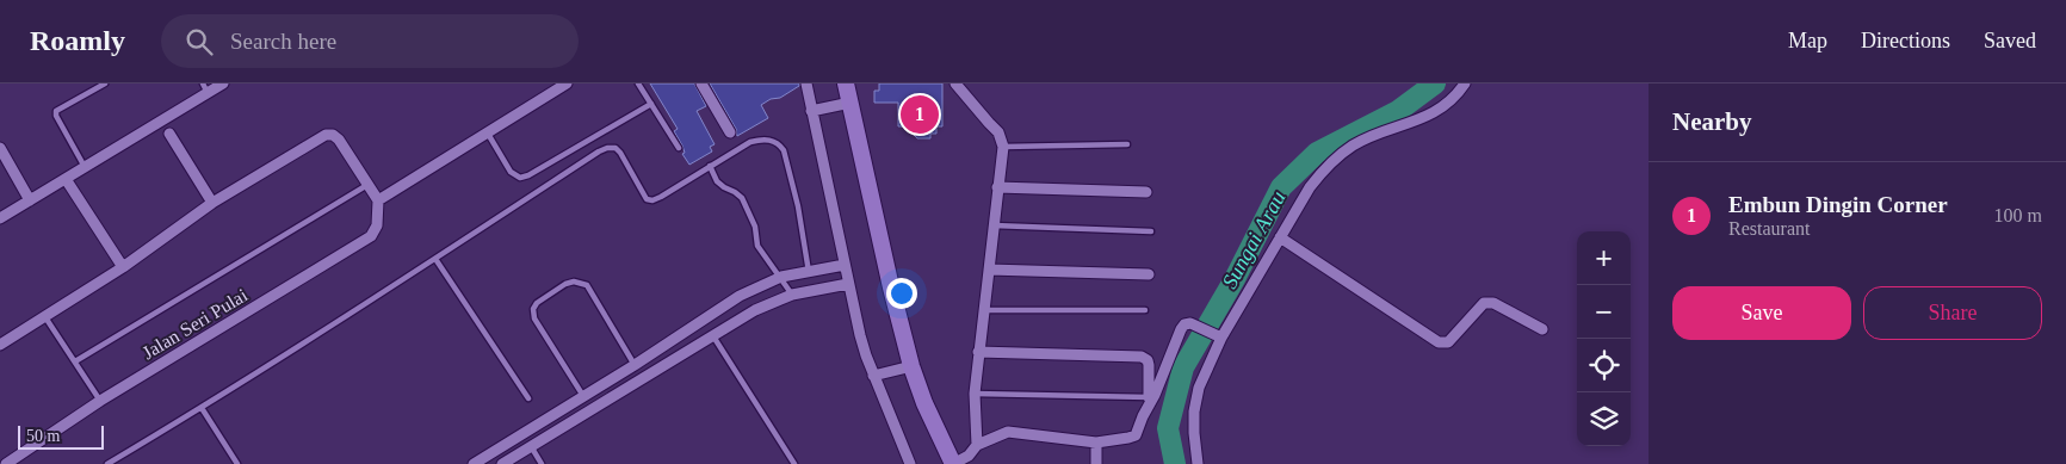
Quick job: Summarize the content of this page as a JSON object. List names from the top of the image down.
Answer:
{
  "streets": {
    "street": ["Jalan Seri Pulai"]
  },
  "water": ["Sungai Arau"],
  "scale_bar": "50 m",
  "page": {
    "header": "Roamly",
    "search": "Search here",
    "nav": ["Map", "Directions", "Saved"],
    "heading": "Nearby",
    "pins": "1",
    "list": [
      {
        "mark": "1",
        "name": "Embun Dingin Corner",
        "note": "Restaurant",
        "value": "100 m"
      }
    ],
    "map_buttons": ["+", "−"],
    "buttons": ["Save", "Share"],
    "scale": "50 m"
  }
}
